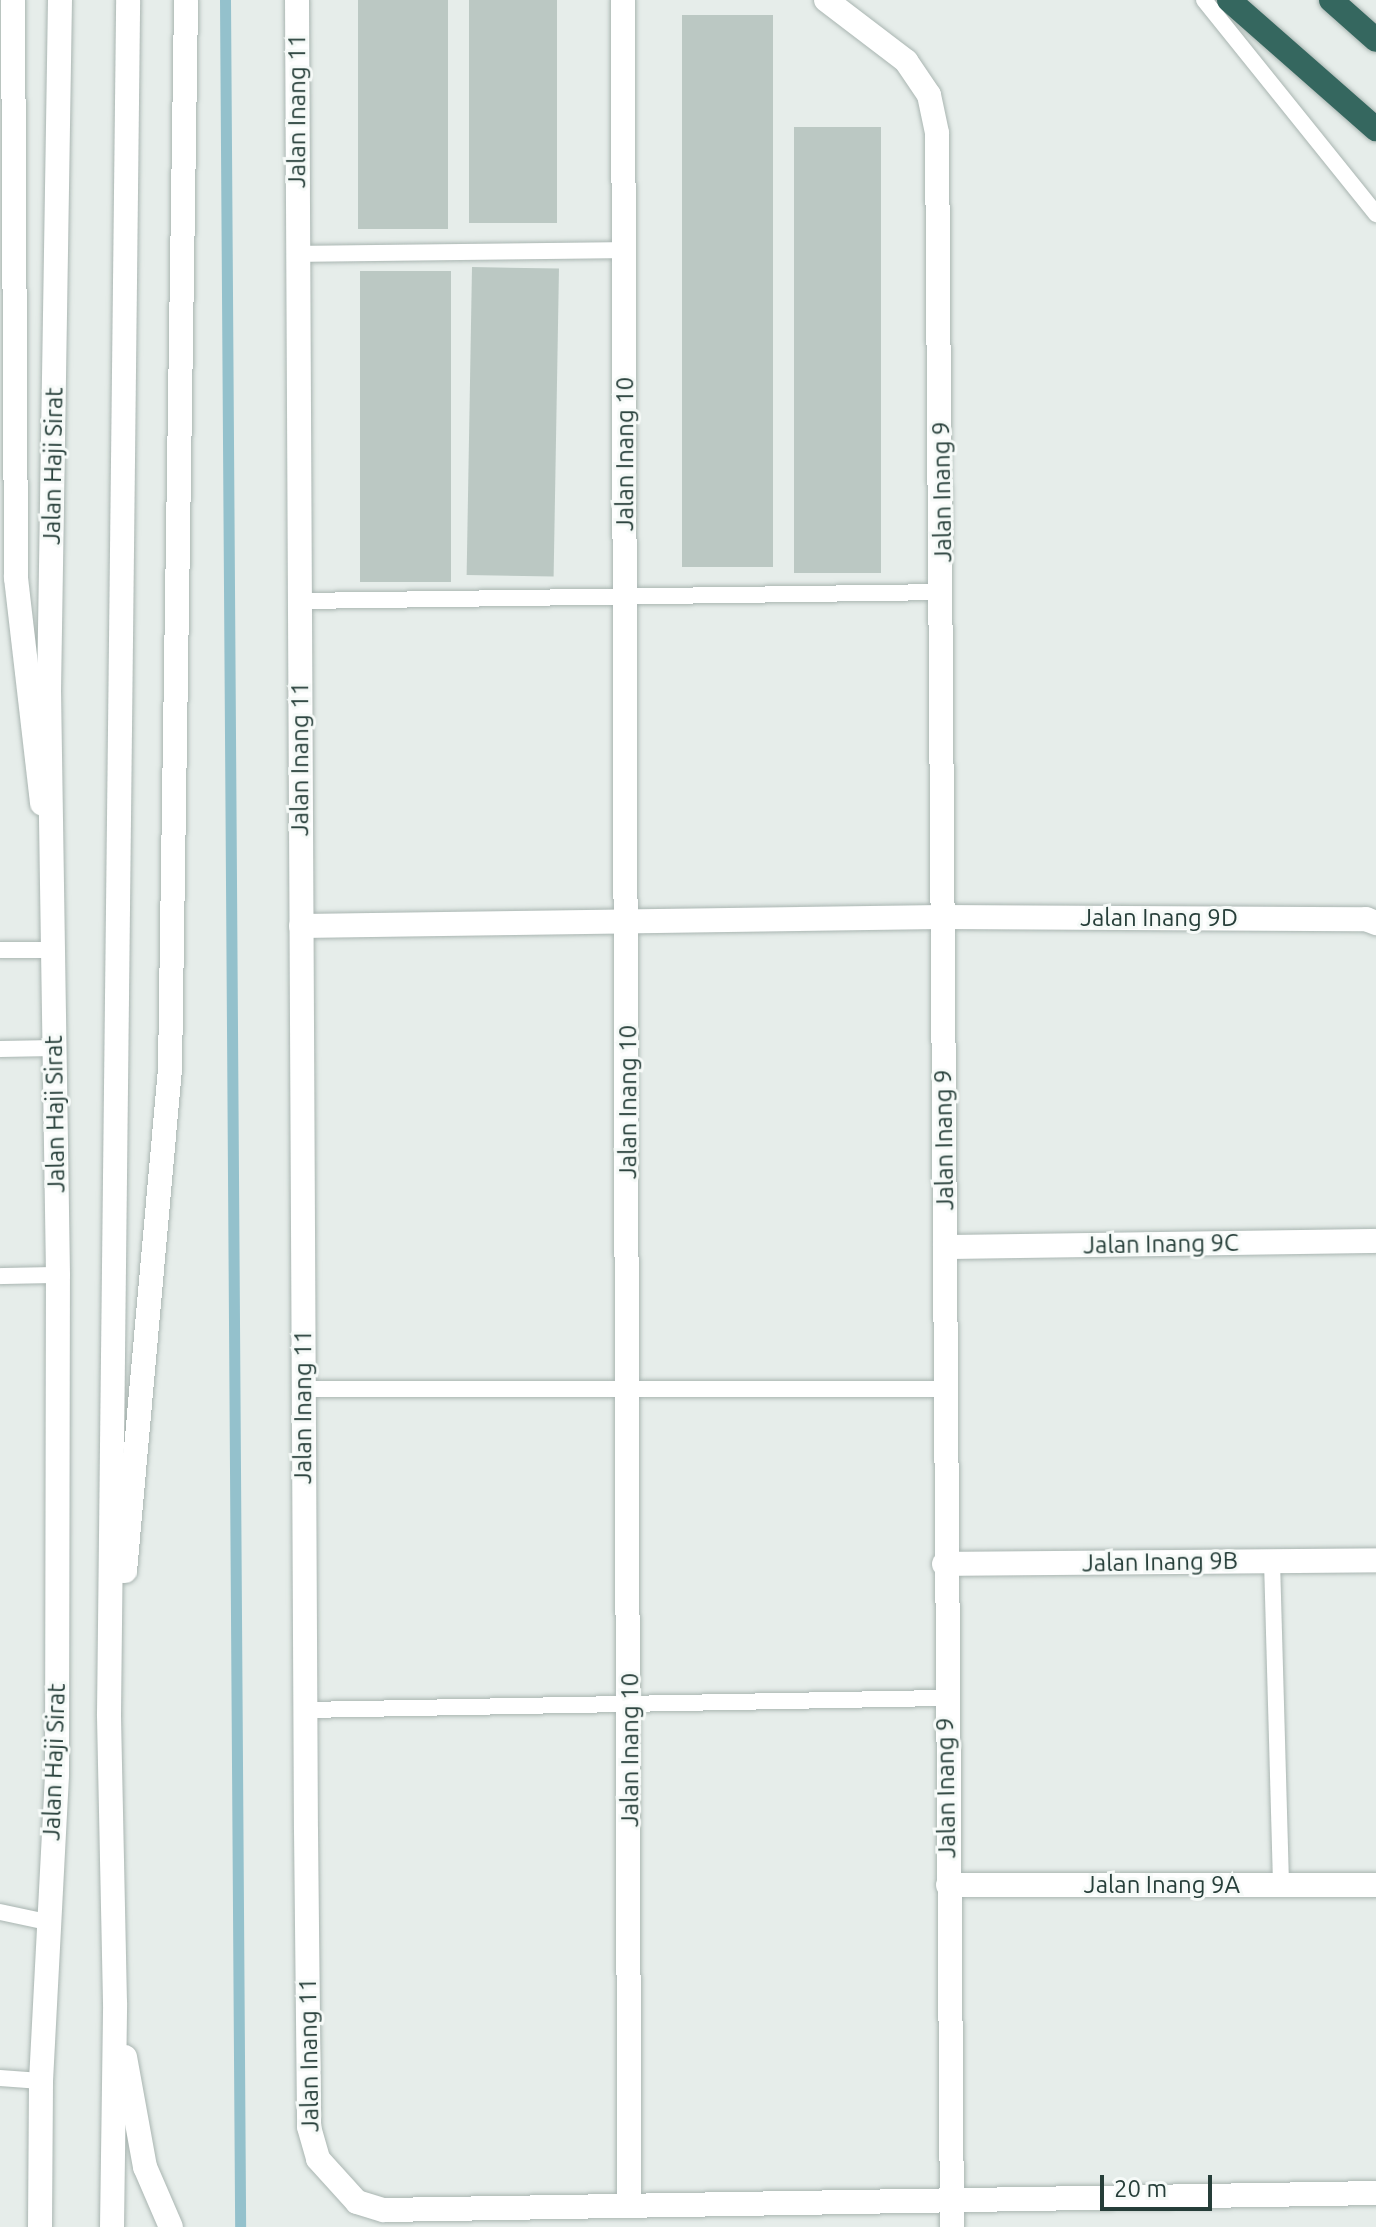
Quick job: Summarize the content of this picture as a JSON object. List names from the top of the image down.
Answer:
{
  "streets": {
    "street": [
      "Jalan Inang 11",
      "Jalan Inang 10",
      "Jalan Haji Sirat",
      "Jalan Inang 9",
      "Jalan Inang 9D",
      "Jalan Inang 9C",
      "Jalan Inang 9B",
      "Jalan Inang 9A"
    ]
  },
  "crossings": [
    ["Jalan Inang 11", "Jalan Inang 10"],
    ["Jalan Inang 11", "Jalan Inang 9"],
    ["Jalan Inang 11", "Jalan Inang 9D"],
    ["Jalan Inang 10", "Jalan Inang 9D"],
    ["Jalan Inang 9", "Jalan Inang 9D"],
    ["Jalan Inang 9", "Jalan Inang 9C"],
    ["Jalan Inang 9", "Jalan Inang 9B"],
    ["Jalan Inang 9", "Jalan Inang 9A"]
  ],
  "scale_bar": "20 m"
}
